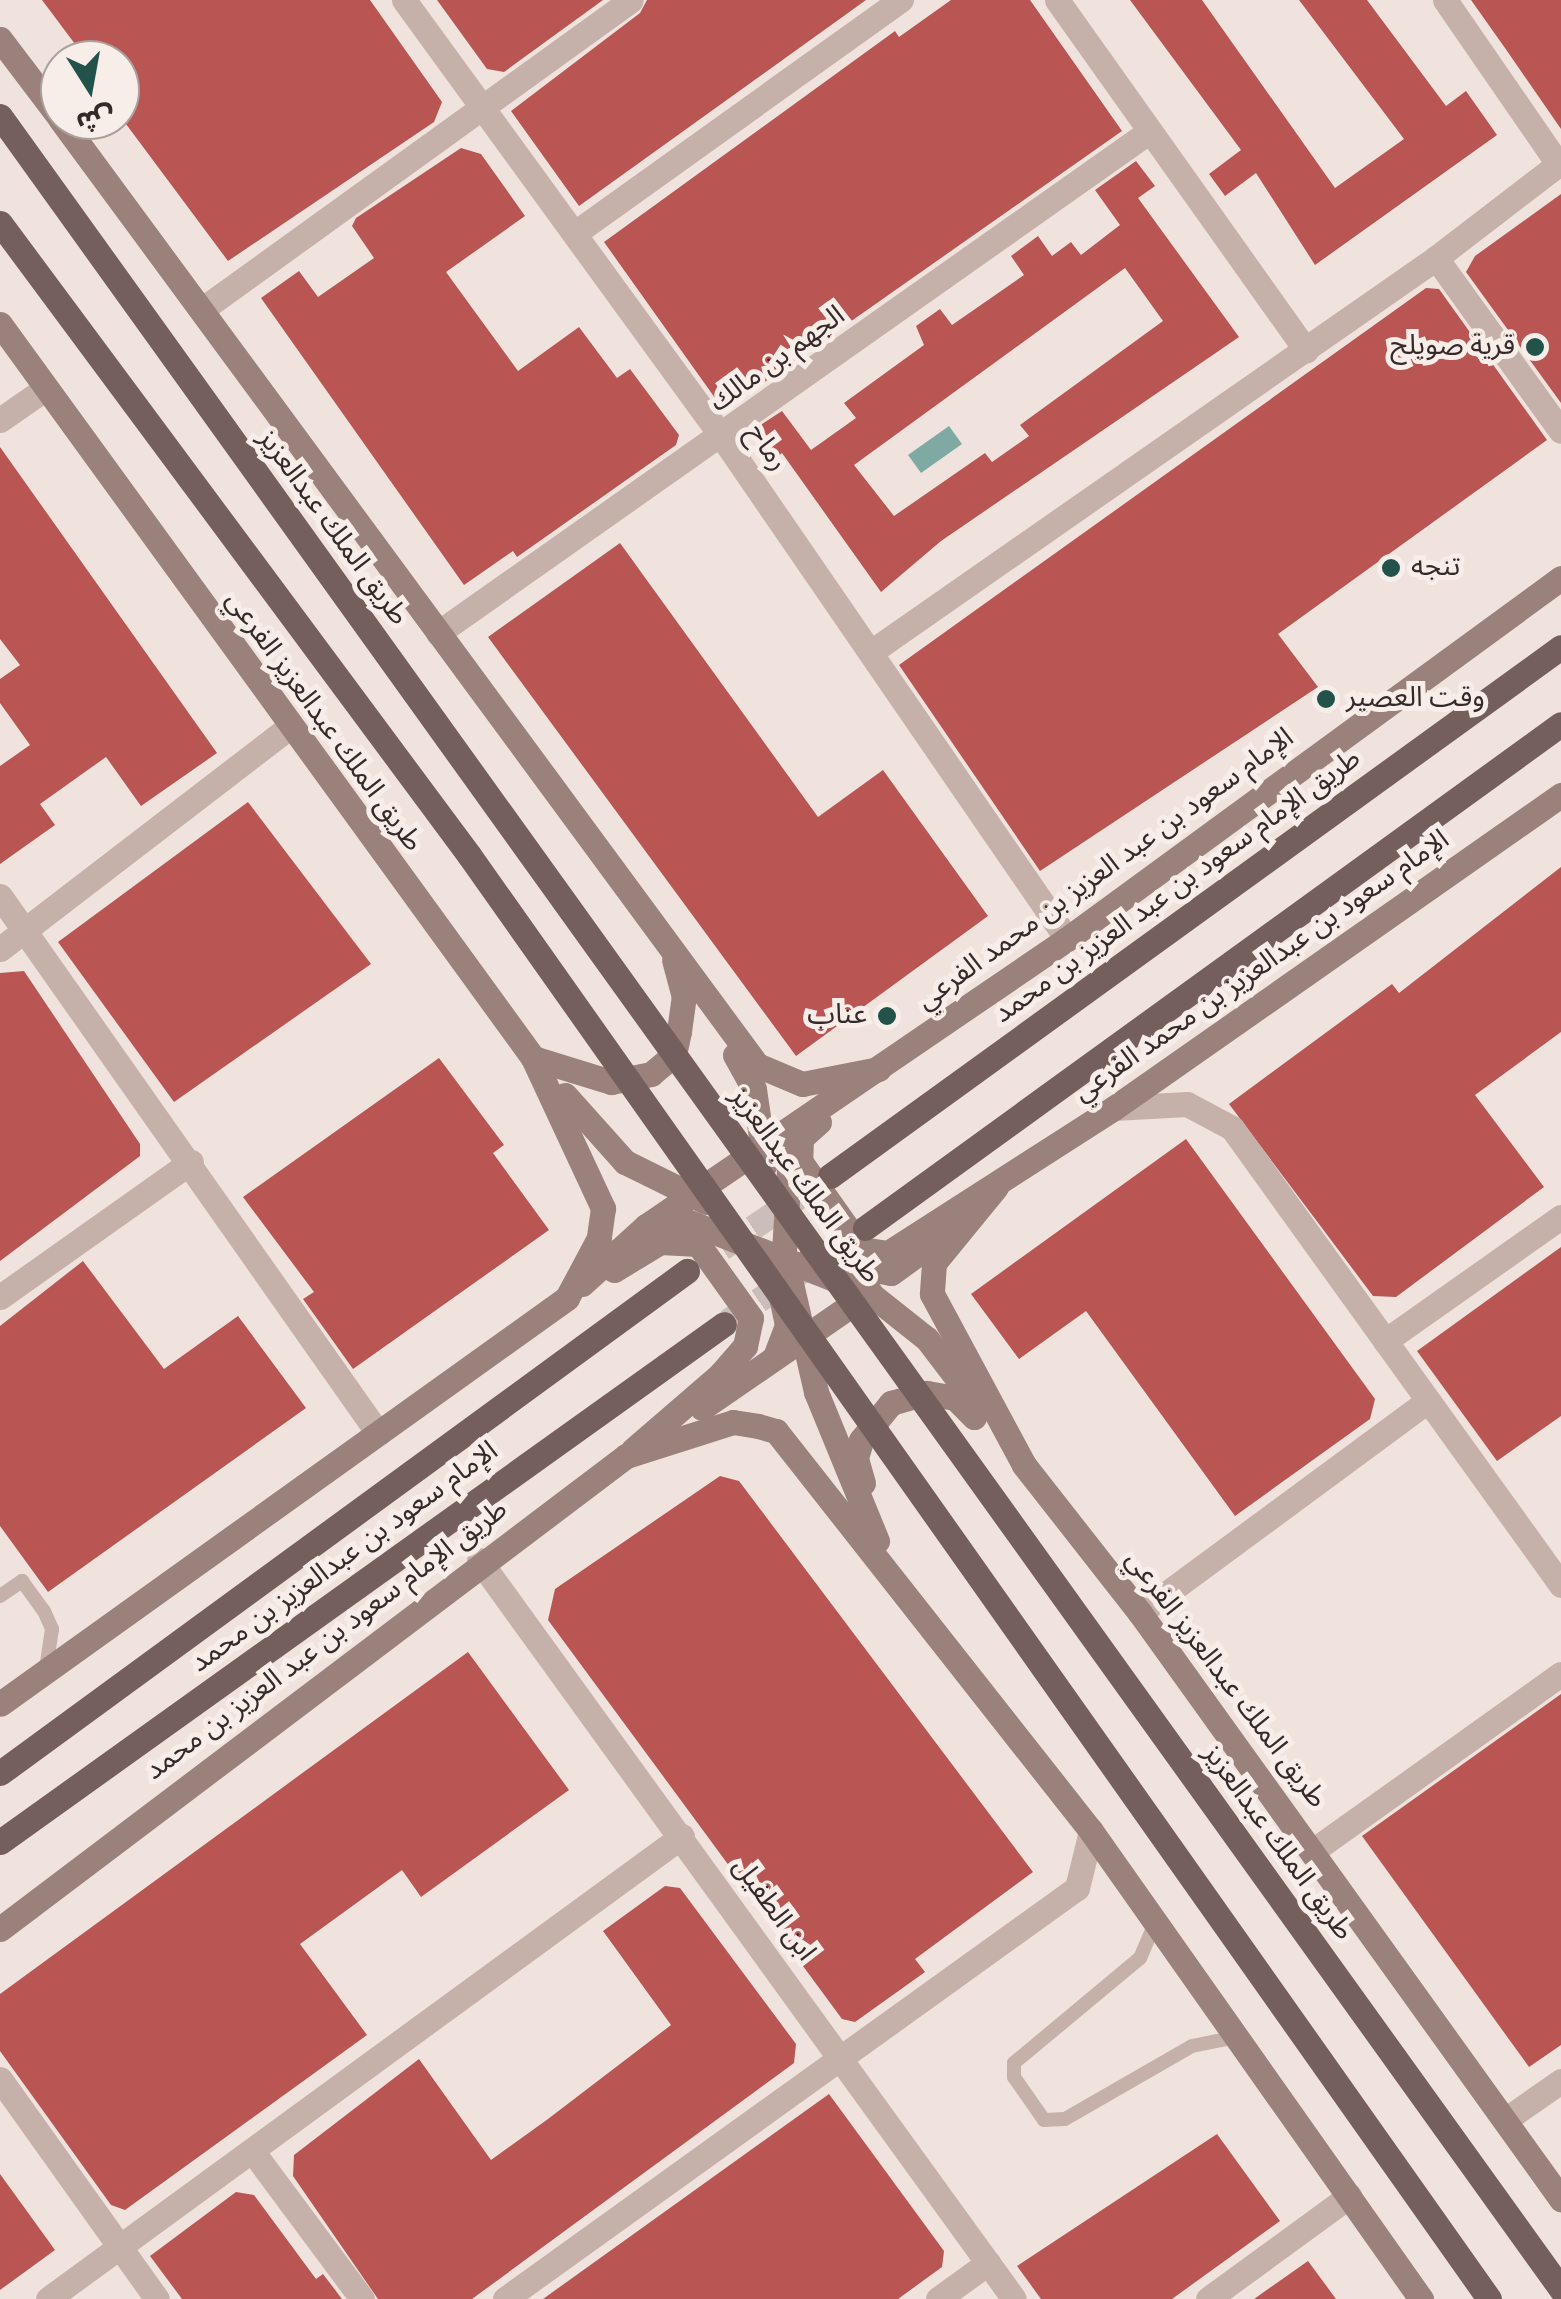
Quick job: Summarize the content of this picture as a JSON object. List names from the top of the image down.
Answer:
{
  "streets": {
    "main road": ["طريق الملك عبدالعزيز", "طريق الإمام سعود بن عبد العزيز بن محمد", "الإمام سعود بن عبدالعزيز بن محمد"],
    "street": [
      "الجهم بن مالك",
      "رماح",
      "طريق الملك عبدالعزيز الفرعي",
      "الإمام سعود بن عبد العزيز بن محمد الفرعي",
      "الإمام سعود بن عبدالعزيز بن محمد الفرعي",
      "ابن الطفيل"
    ]
  },
  "crossings": [
    ["الجهم بن مالك", "رماح"],
    ["رماح", "الإمام سعود بن عبد العزيز بن محمد الفرعي"],
    ["طريق الملك عبدالعزيز الفرعي", "الإمام سعود بن عبدالعزيز بن محمد الفرعي"],
    ["طريق الإمام سعود بن عبد العزيز بن محمد", "ابن الطفيل"]
  ],
  "places": [
    "قرية صويلح",
    "تنجه",
    "وقت العصير",
    "عناب"
  ],
  "north": "bottom"
}
